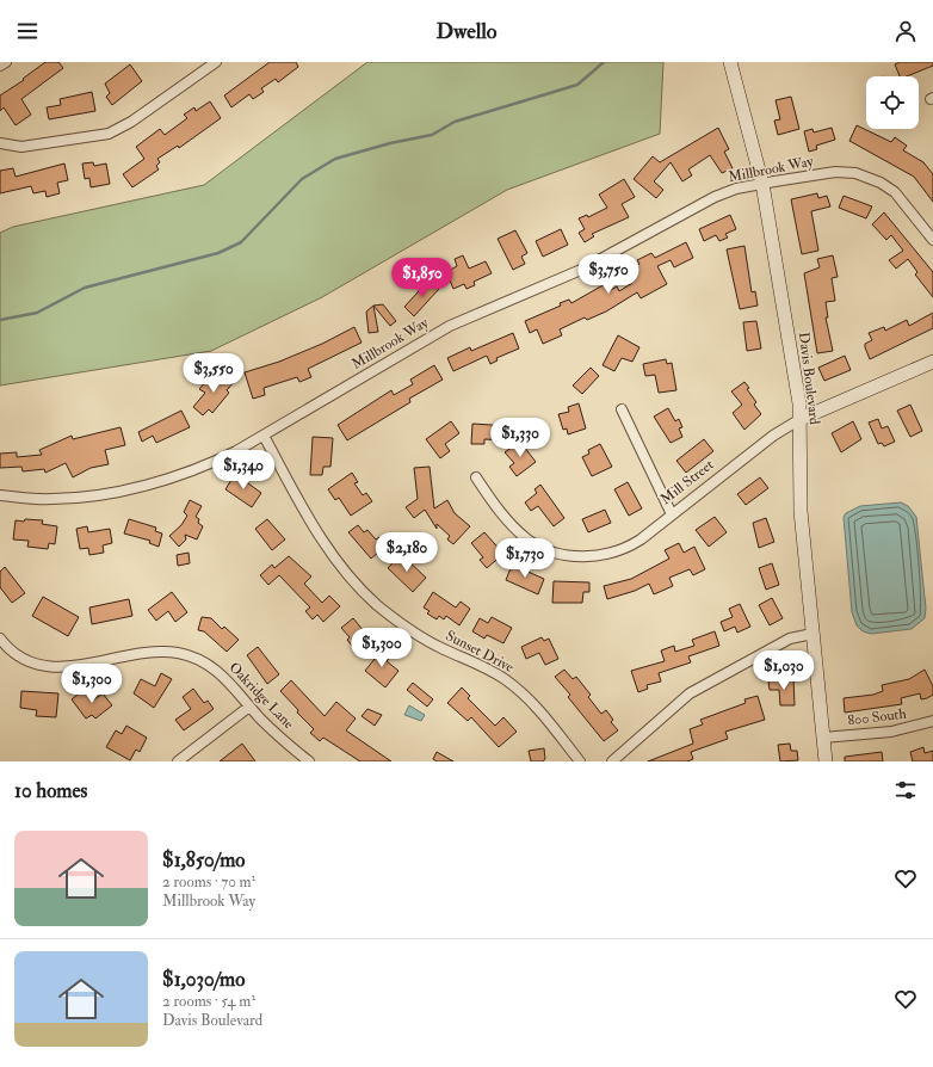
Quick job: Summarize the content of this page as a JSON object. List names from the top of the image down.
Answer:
{
  "streets": {
    "street": [
      "Millbrook Way",
      "Davis Boulevard",
      "Mill Street",
      "Sunset Drive",
      "Oakridge Lane",
      "800 South"
    ]
  },
  "crossings": [
    ["Millbrook Way", "Davis Boulevard"],
    ["Millbrook Way", "Sunset Drive"],
    ["Davis Boulevard", "Mill Street"],
    ["Davis Boulevard", "800 South"]
  ],
  "page": {
    "header": "Dwello",
    "price": [
      "$3,750",
      "$1,850",
      "$3,550",
      "$1,330",
      "$1,340",
      "$2,180",
      "$1,730",
      "$1,300",
      "$1,030",
      "$1,300"
    ],
    "heading": "10 homes",
    "list": [
      {
        "name": "$1,850/mo",
        "note": "2 rooms · 70 m² · Millbrook Way"
      },
      {
        "name": "$1,030/mo",
        "note": "2 rooms · 54 m² · Davis Boulevard"
      }
    ]
  }
}
